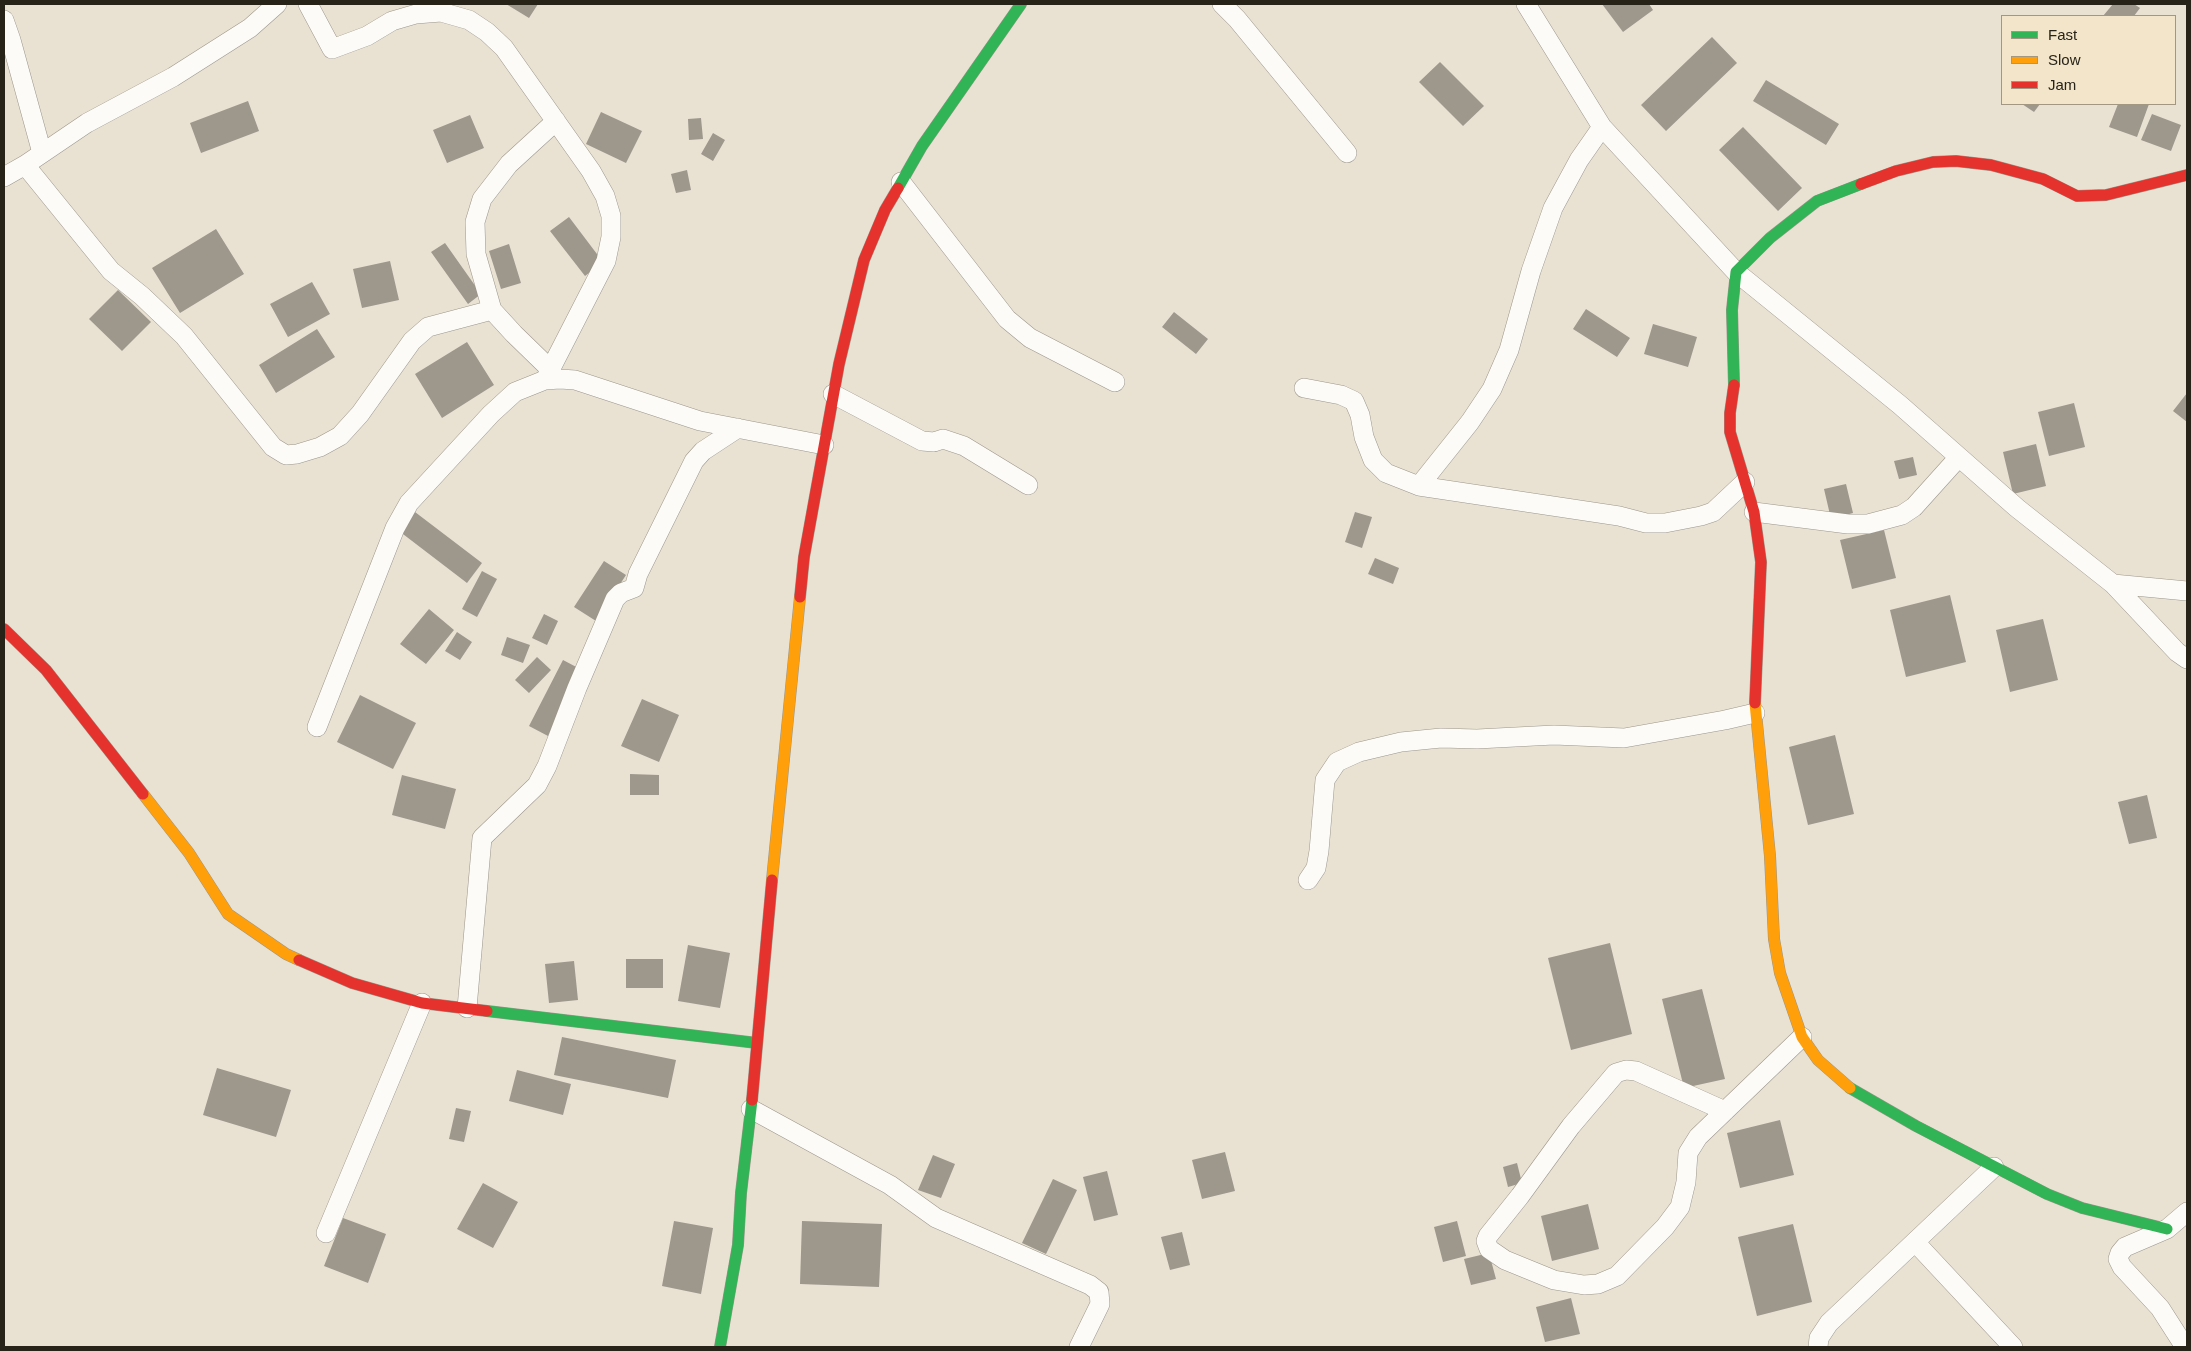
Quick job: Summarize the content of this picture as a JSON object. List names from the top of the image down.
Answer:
{
  "legend": ["Fast", "Slow", "Jam"]
}
